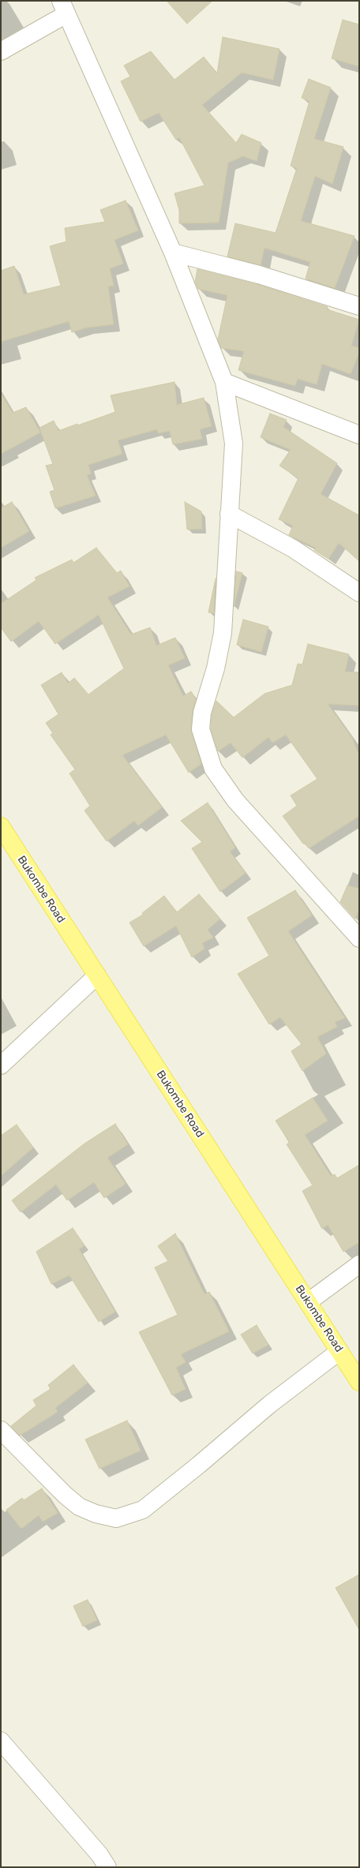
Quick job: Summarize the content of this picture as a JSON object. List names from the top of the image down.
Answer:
{
  "streets": {
    "main road": ["Bukombe Road"]
  }
}
